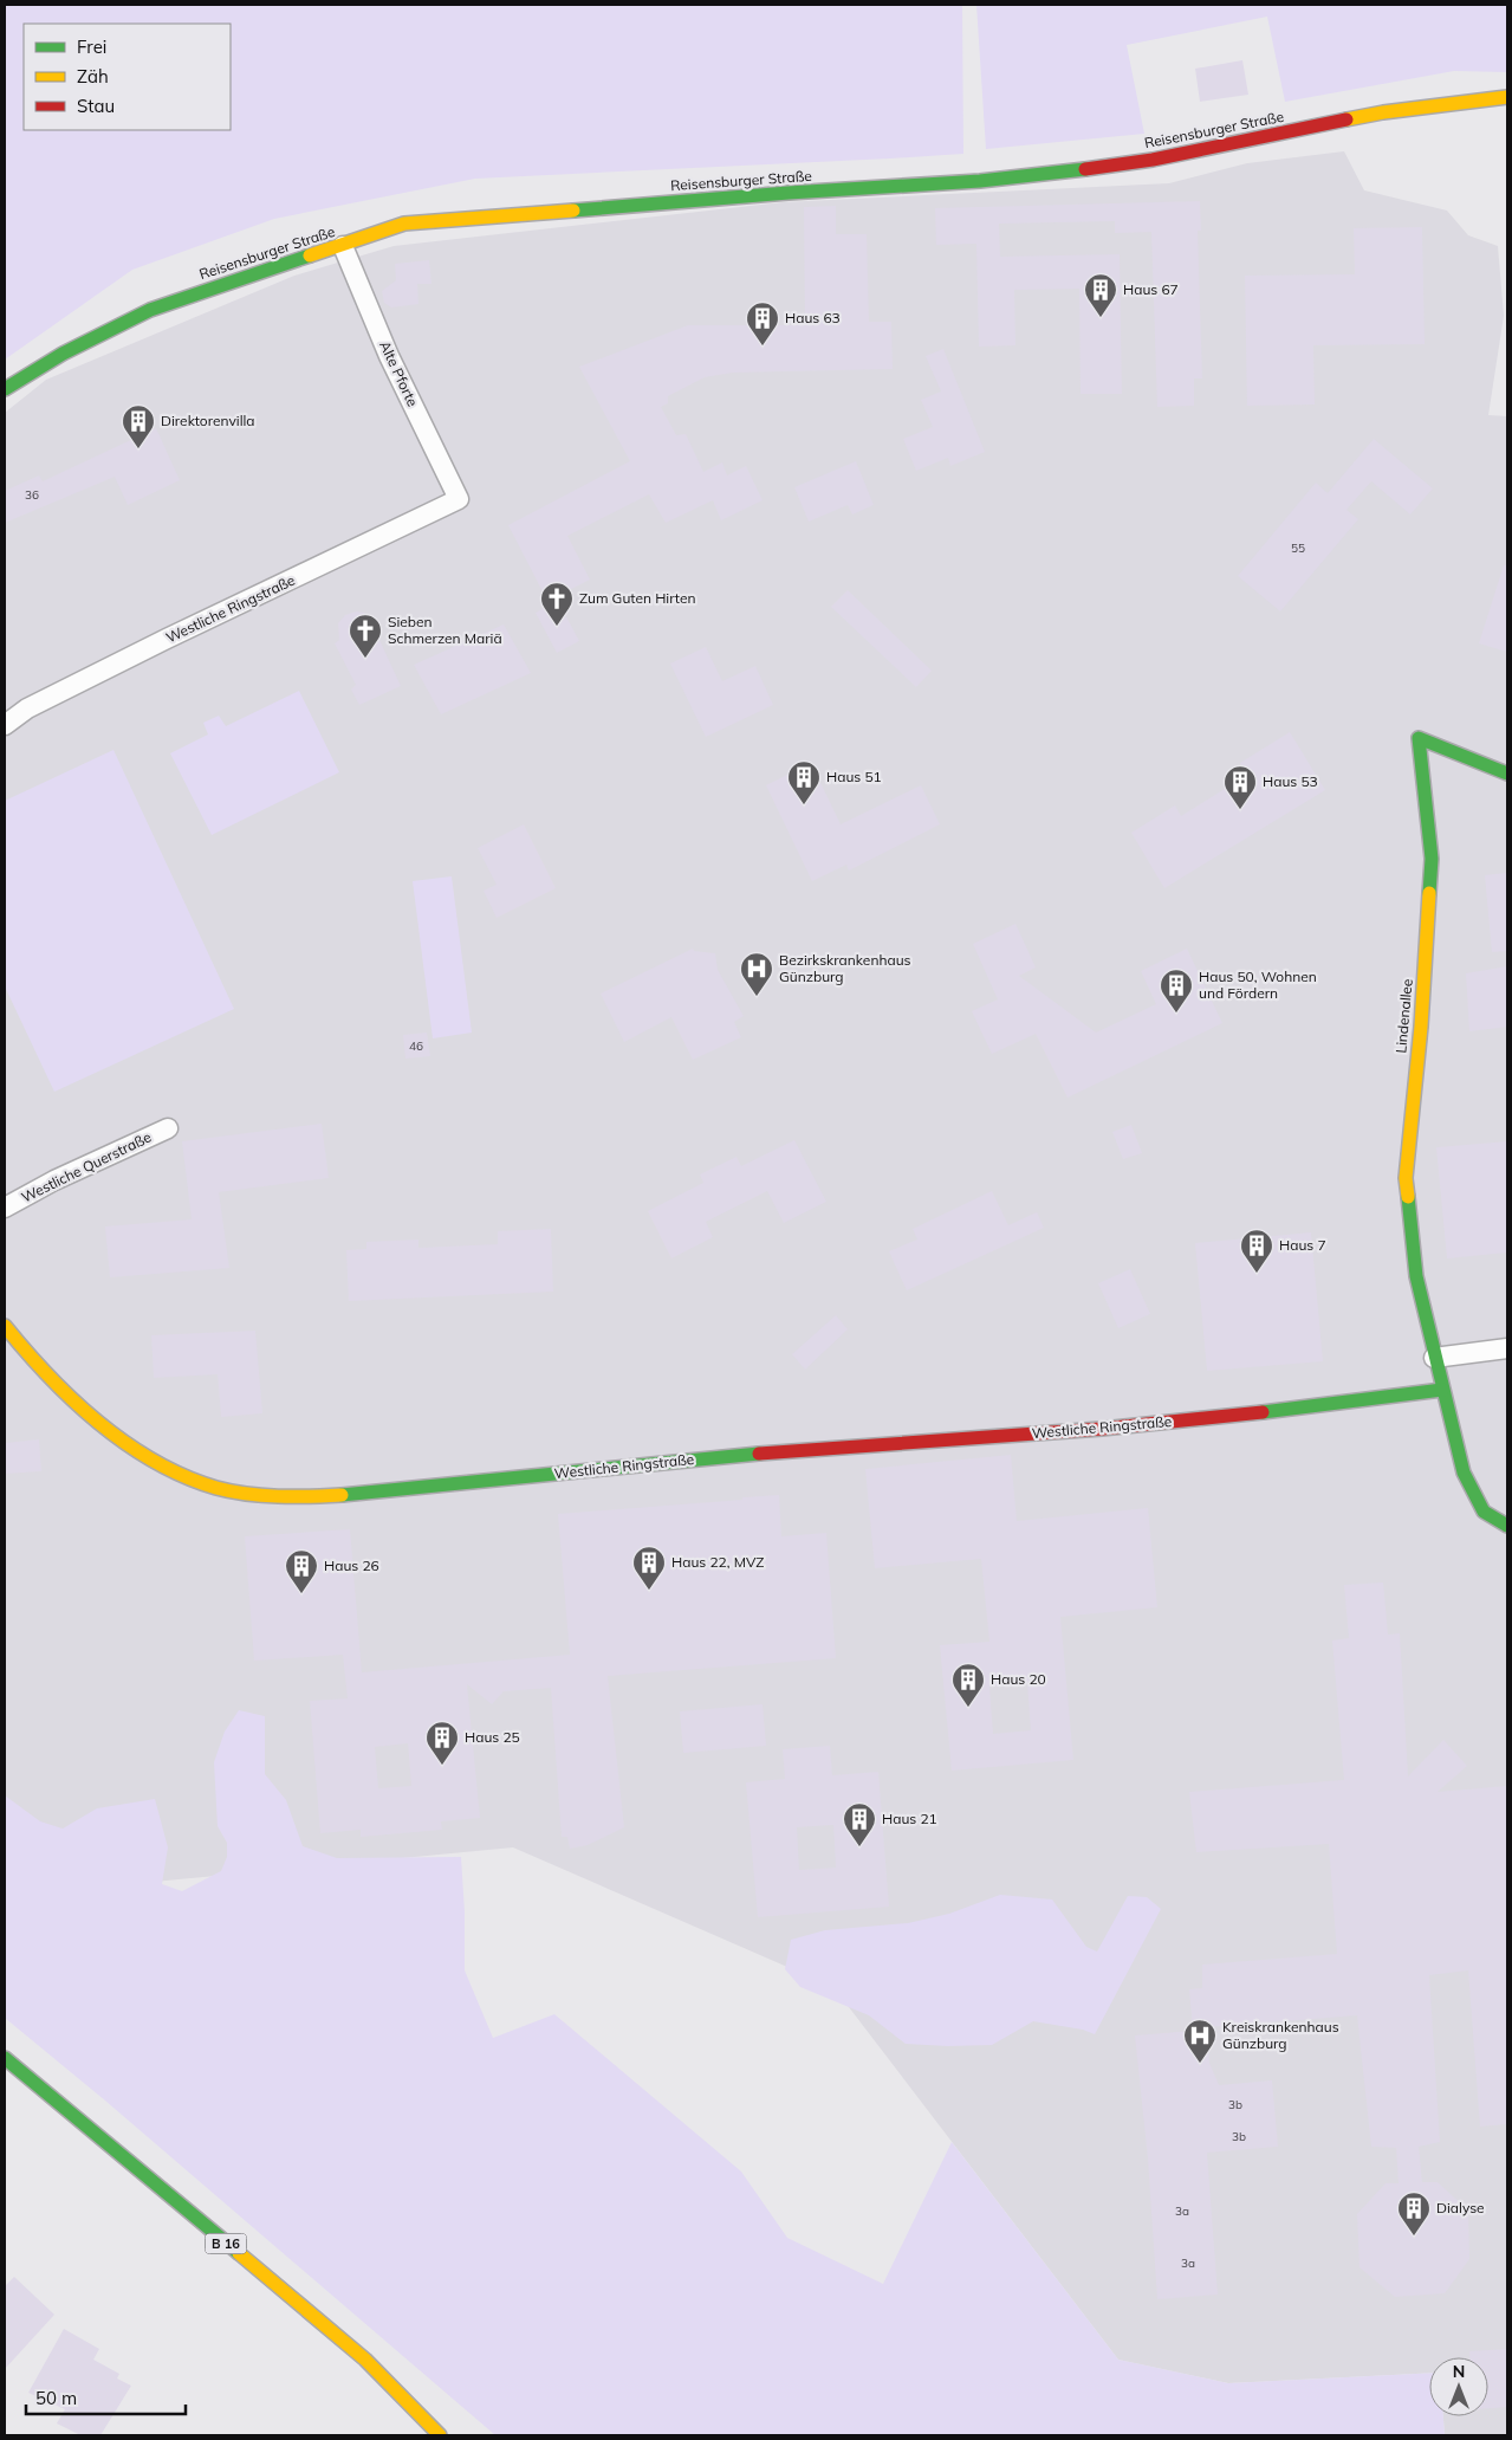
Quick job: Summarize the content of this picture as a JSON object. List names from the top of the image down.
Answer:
{
  "streets": {
    "street": [
      "Reisensburger Straße",
      "Alte Pforte",
      "Westliche Ringstraße",
      "Lindenallee",
      "Westliche Querstraße",
      "B 16"
    ]
  },
  "crossings": [
    ["Reisensburger Straße", "Alte Pforte"],
    ["Alte Pforte", "Westliche Ringstraße"],
    ["Westliche Ringstraße", "Lindenallee"]
  ],
  "places": {
    "building": [
      "Haus 67",
      "Haus 63",
      "Direktorenvilla",
      "Haus 51",
      "Haus 53",
      "Haus 50, Wohnen und Fördern",
      "Haus 7",
      "Haus 22, MVZ",
      "Haus 26",
      "Haus 20",
      "Haus 25",
      "Haus 21",
      "Dialyse"
    ],
    "church": ["Zum Guten Hirten", "Sieben Schmerzen Mariä"],
    "hospital": ["Bezirkskrankenhaus Günzburg", "Kreiskrankenhaus Günzburg"]
  },
  "house_numbers": [
    "36",
    "55",
    "46",
    "3b",
    "3b",
    "3a",
    "3a"
  ],
  "legend": ["Frei", "Zäh", "Stau"],
  "scale_bar": "50 m",
  "north": "top"
}
